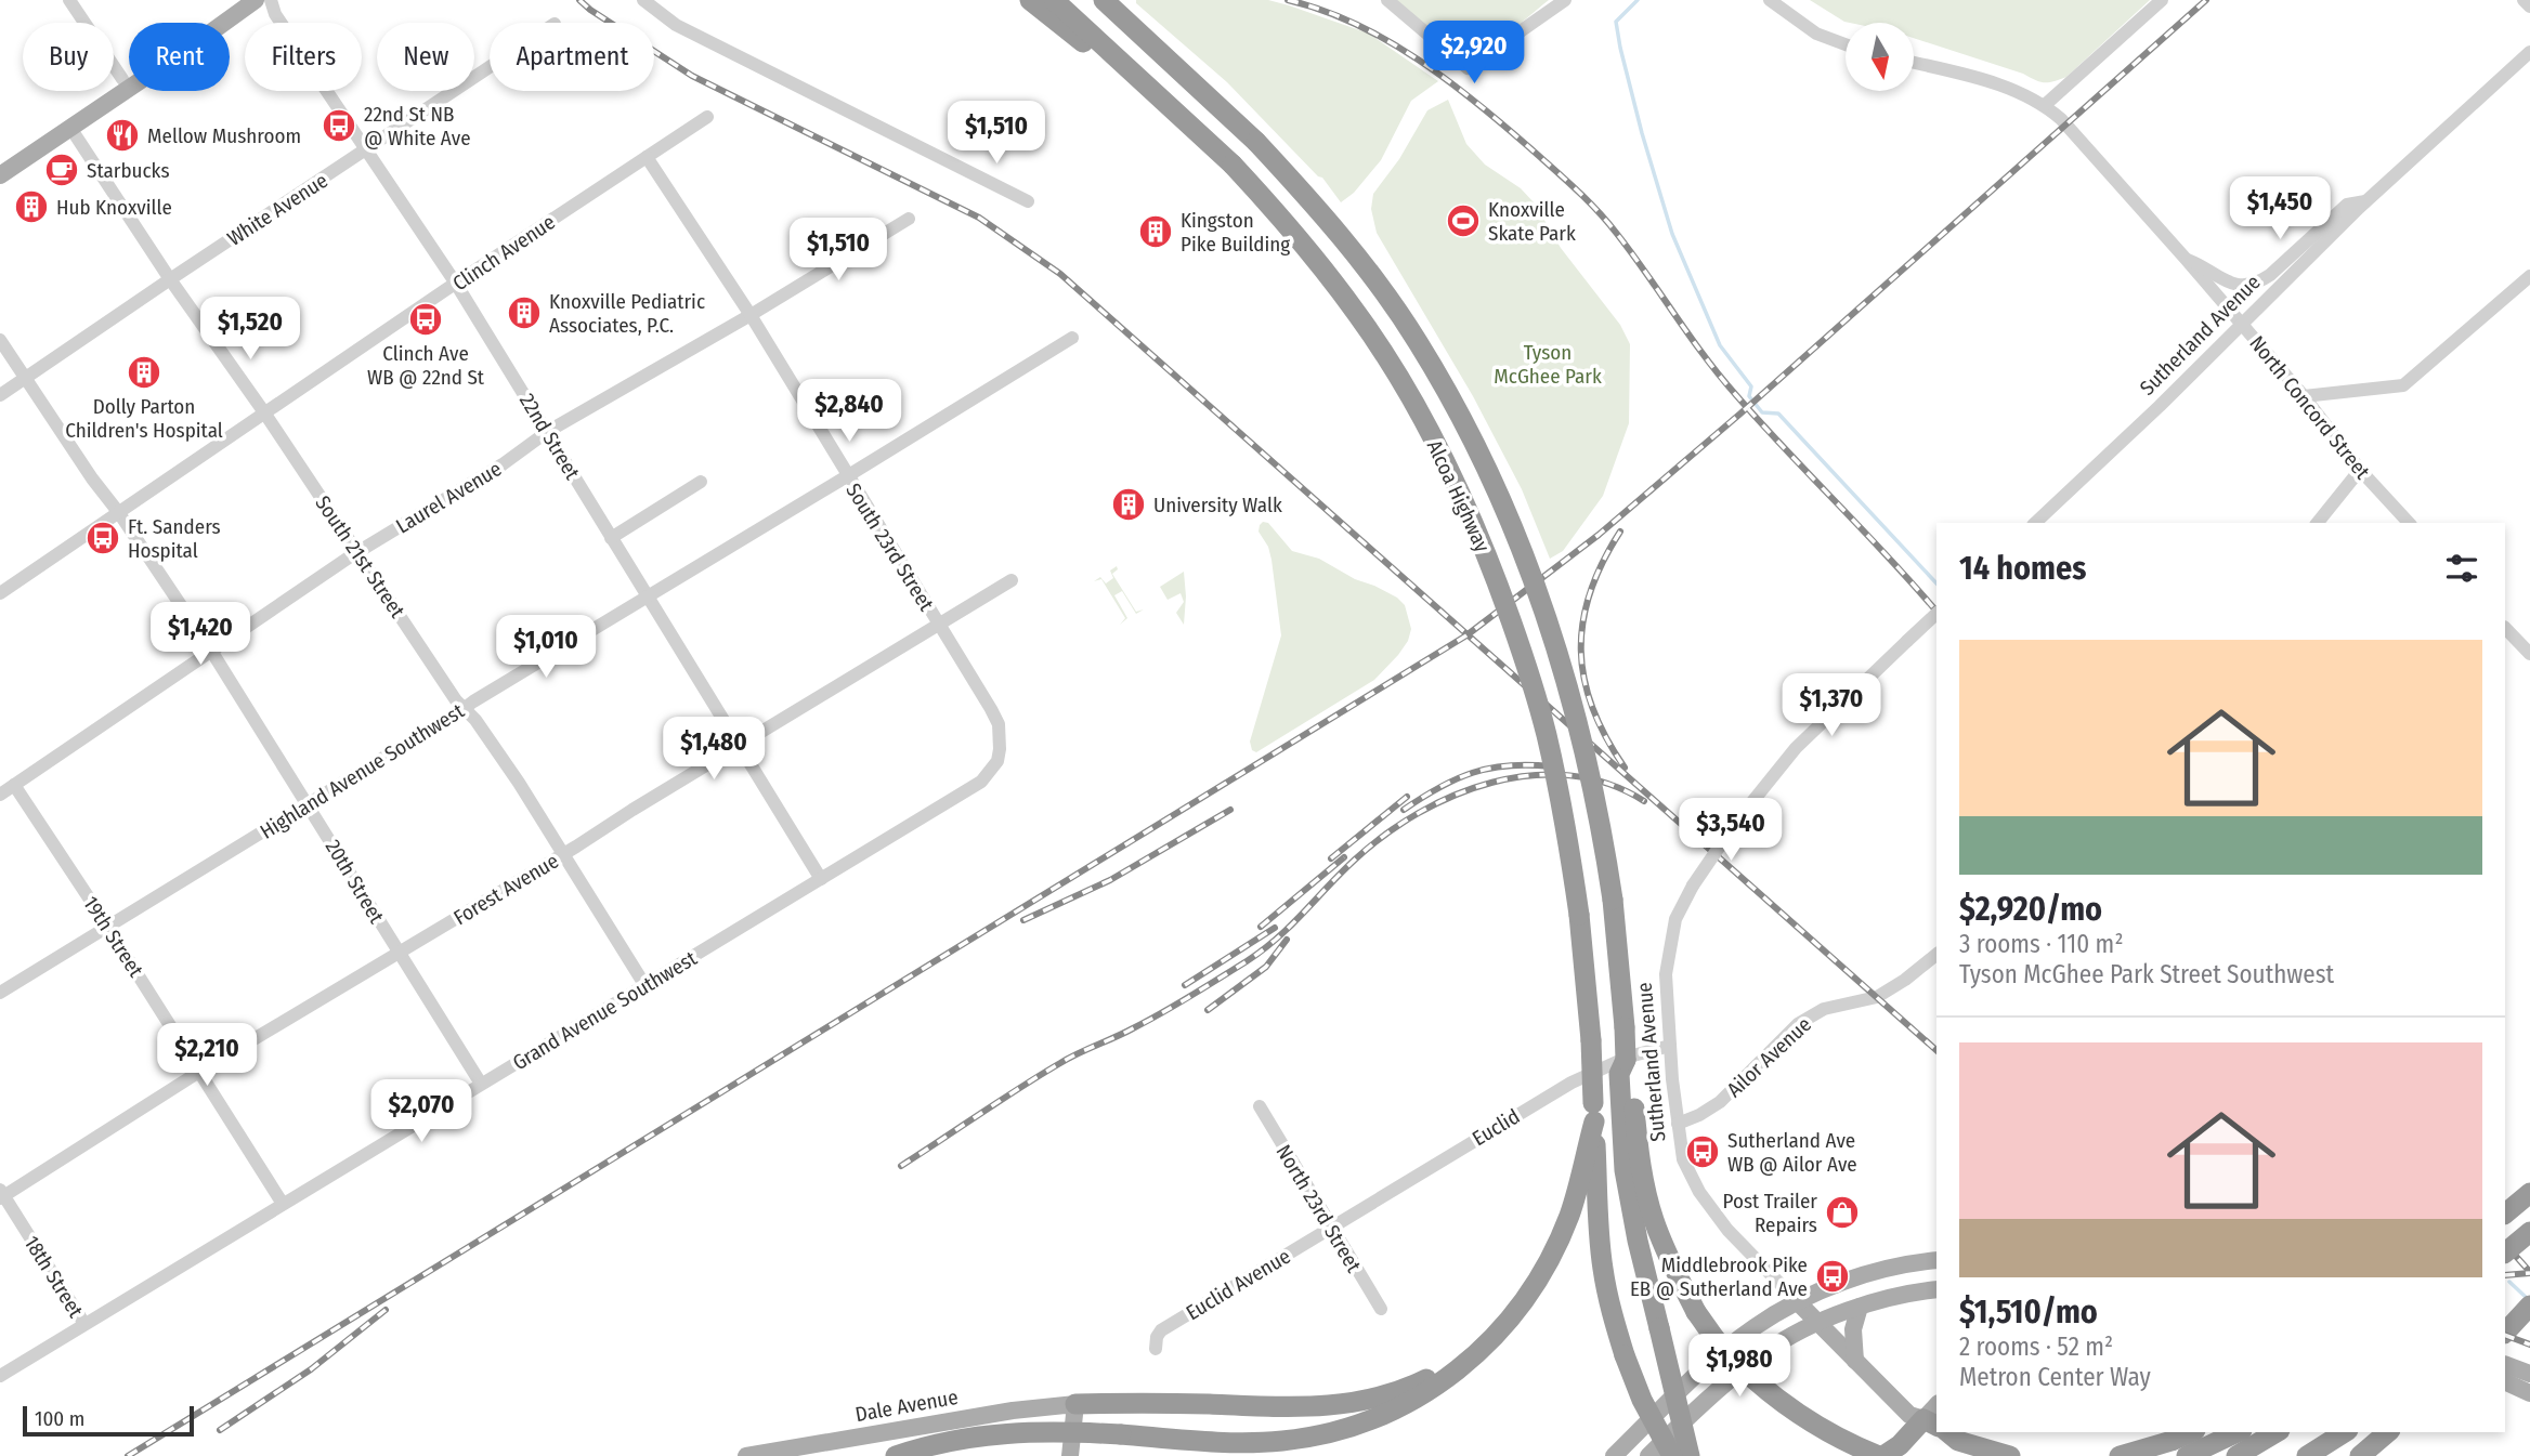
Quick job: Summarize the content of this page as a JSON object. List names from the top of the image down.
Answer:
{
  "streets": {
    "highway": ["Alcoa Highway"],
    "main road": ["Sutherland Avenue", "Dale Avenue"],
    "street": [
      "White Avenue",
      "Clinch Avenue",
      "North Concord Street",
      "22nd Street",
      "Laurel Avenue",
      "South 23rd Street",
      "South 21st Street",
      "Highland Avenue Southwest",
      "20th Street",
      "Forest Avenue",
      "19th Street",
      "Grand Avenue Southwest",
      "Ailor Avenue",
      "Euclid",
      "North 23rd Street",
      "18th Street",
      "Euclid Avenue"
    ]
  },
  "crossings": [
    ["White Avenue", "22nd Street"],
    ["White Avenue", "South 21st Street"],
    ["White Avenue", "20th Street"],
    ["Clinch Avenue", "22nd Street"],
    ["Clinch Avenue", "South 23rd Street"],
    ["Clinch Avenue", "South 21st Street"],
    ["Clinch Avenue", "20th Street"],
    ["Sutherland Avenue", "North Concord Street"],
    ["Sutherland Avenue", "Ailor Avenue"],
    ["Sutherland Avenue", "Euclid"],
    ["22nd Street", "Laurel Avenue"],
    ["22nd Street", "Highland Avenue Southwest"],
    ["22nd Street", "Forest Avenue"],
    ["22nd Street", "Grand Avenue Southwest"],
    ["Laurel Avenue", "South 23rd Street"],
    ["Laurel Avenue", "South 21st Street"],
    ["Laurel Avenue", "20th Street"],
    ["Laurel Avenue", "19th Street"],
    ["South 23rd Street", "Highland Avenue Southwest"],
    ["South 23rd Street", "Forest Avenue"],
    ["South 23rd Street", "Grand Avenue Southwest"],
    ["South 21st Street", "Highland Avenue Southwest"],
    ["South 21st Street", "Forest Avenue"],
    ["South 21st Street", "Grand Avenue Southwest"],
    ["Highland Avenue Southwest", "20th Street"],
    ["Highland Avenue Southwest", "19th Street"],
    ["20th Street", "Forest Avenue"],
    ["20th Street", "Grand Avenue Southwest"],
    ["Forest Avenue", "19th Street"],
    ["Forest Avenue", "18th Street"],
    ["19th Street", "Grand Avenue Southwest"],
    ["Grand Avenue Southwest", "18th Street"],
    ["Euclid", "North 23rd Street"],
    ["Euclid", "Euclid Avenue"],
    ["North 23rd Street", "Euclid Avenue"]
  ],
  "parks": ["Tyson McGhee Park"],
  "places": {
    "bus stop": [
      "22nd St NB @ White Ave",
      "Clinch Ave WB @ 22nd St",
      "Ft. Sanders Hospital",
      "Sutherland Ave WB @ Ailor Ave",
      "Middlebrook Pike EB @ Sutherland Ave"
    ],
    "restaurant": ["Mellow Mushroom"],
    "cafe": ["Starbucks"],
    "building": [
      "Hub Knoxville",
      "Kingston Pike Building",
      "Knoxville Pediatric Associates, P.C.",
      "Dolly Parton Children's Hospital",
      "University Walk"
    ],
    "sports": ["Knoxville Skate Park"],
    "shop": ["Post Trailer Repairs"]
  },
  "scale_bar": "100 m",
  "north": "bottom",
  "page": {
    "price": [
      "$2,920",
      "$1,510",
      "$1,450",
      "$1,510",
      "$1,520",
      "$2,840",
      "$1,420",
      "$1,010",
      "$1,370",
      "$1,480",
      "$3,540",
      "$2,210",
      "$2,070",
      "$1,980"
    ],
    "chip": [
      "Buy",
      "Rent",
      "Filters",
      "New",
      "Apartment"
    ],
    "heading": "14 homes",
    "list": [
      {
        "name": "$2,920/mo",
        "note": "3 rooms · 110 m² · Tyson McGhee Park Street Southwest"
      },
      {
        "name": "$1,510/mo",
        "note": "2 rooms · 52 m² · Metron Center Way"
      }
    ],
    "scale": "100 m"
  }
}
